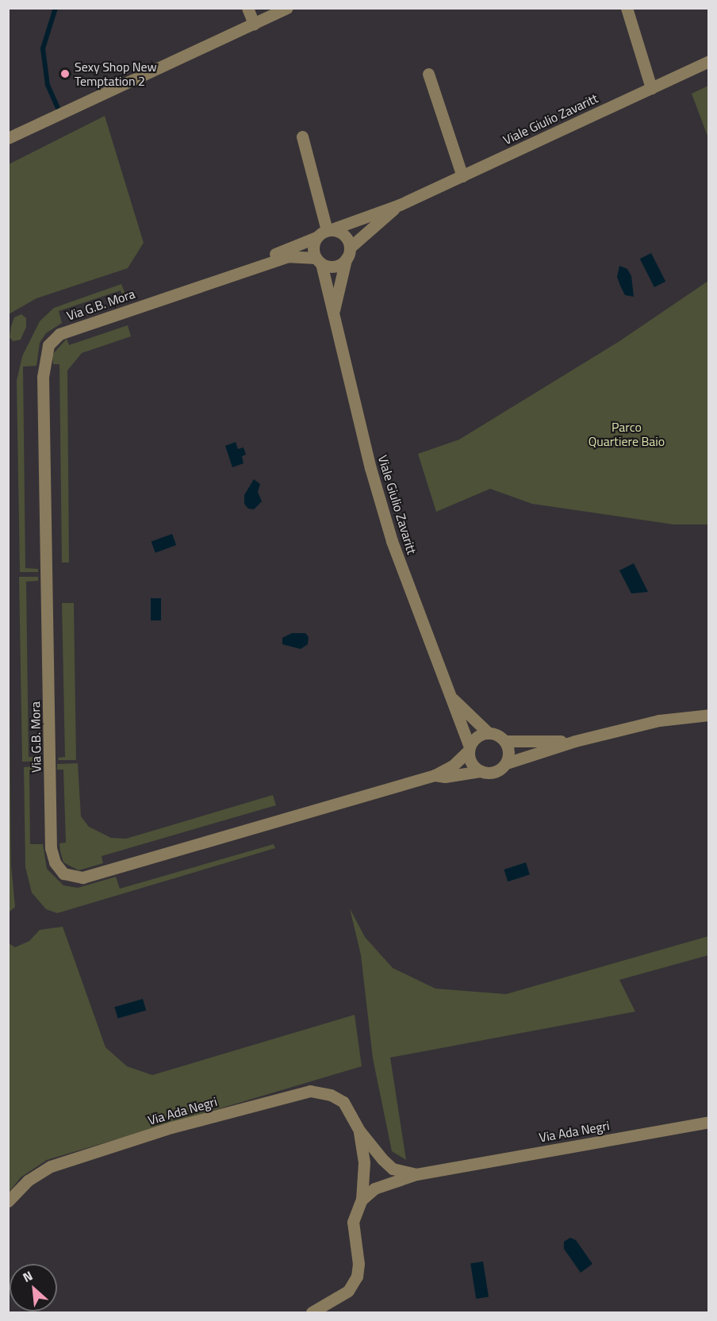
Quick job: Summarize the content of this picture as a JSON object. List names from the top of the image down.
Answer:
{
  "streets": {
    "street": ["Viale Giulio Zavaritt", "Via G.B. Mora", "Via Ada Negri"]
  },
  "crossings": [
    ["Viale Giulio Zavaritt", "Via G.B. Mora"]
  ],
  "parks": ["Parco Quartiere Baio"],
  "places": ["Sexy Shop New Temptation 2"],
  "north": "top left"
}
